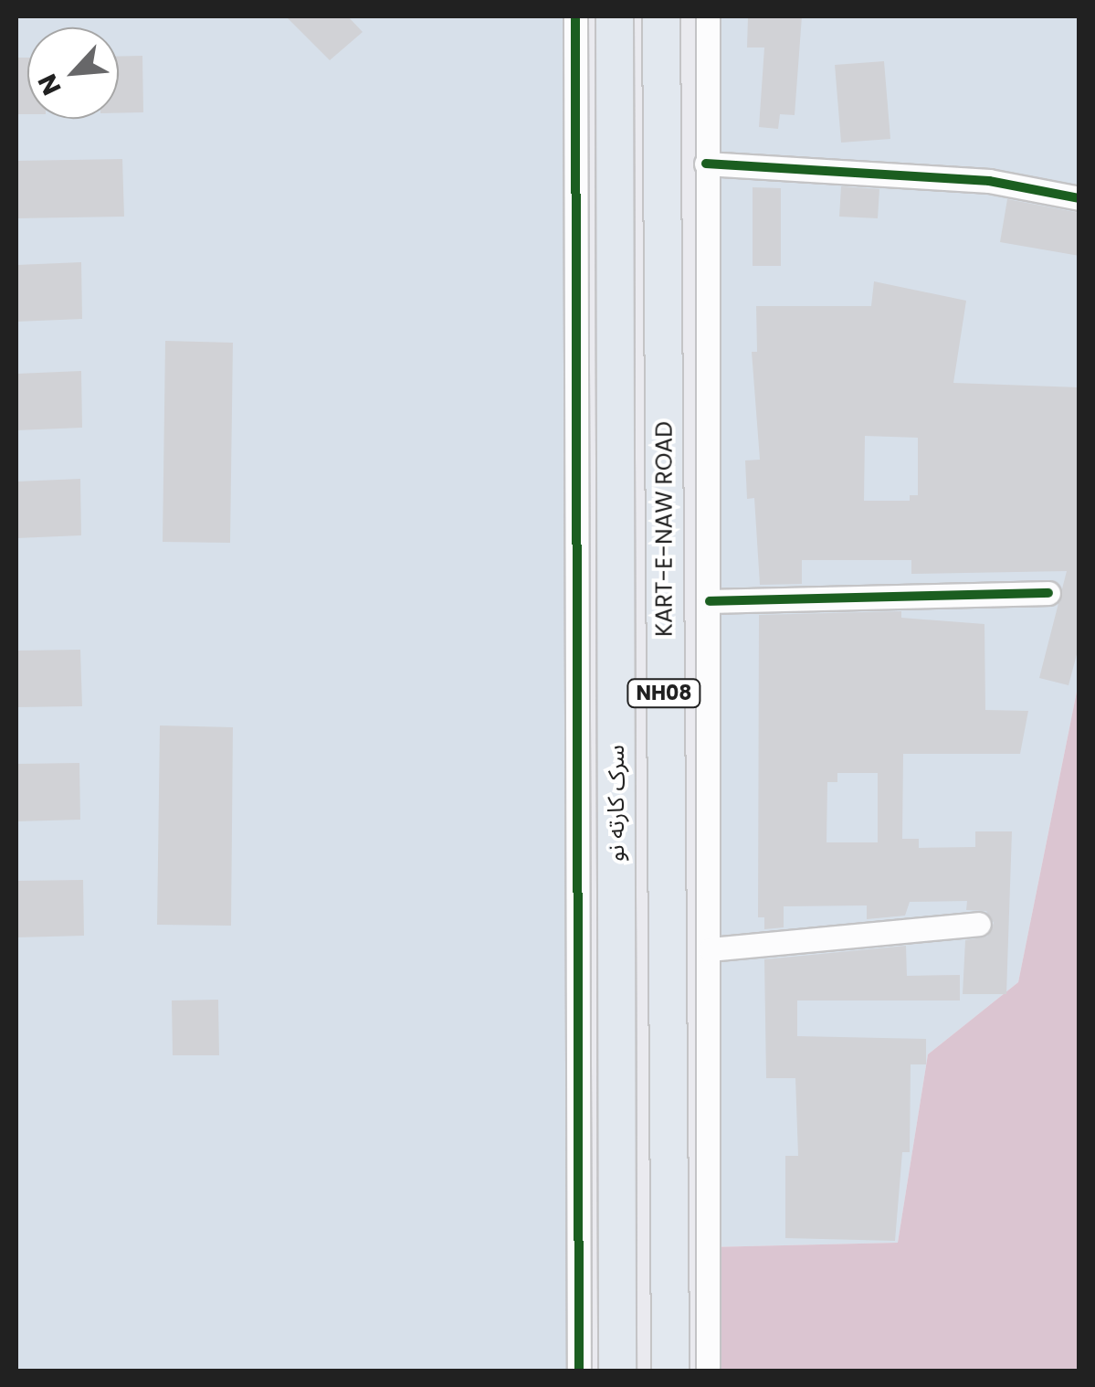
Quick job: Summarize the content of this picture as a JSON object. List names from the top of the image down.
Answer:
{
  "streets": {
    "highway": ["KART-E-NAW ROAD", "NH08", "سرک کارته نو"]
  },
  "north": "bottom left"
}
